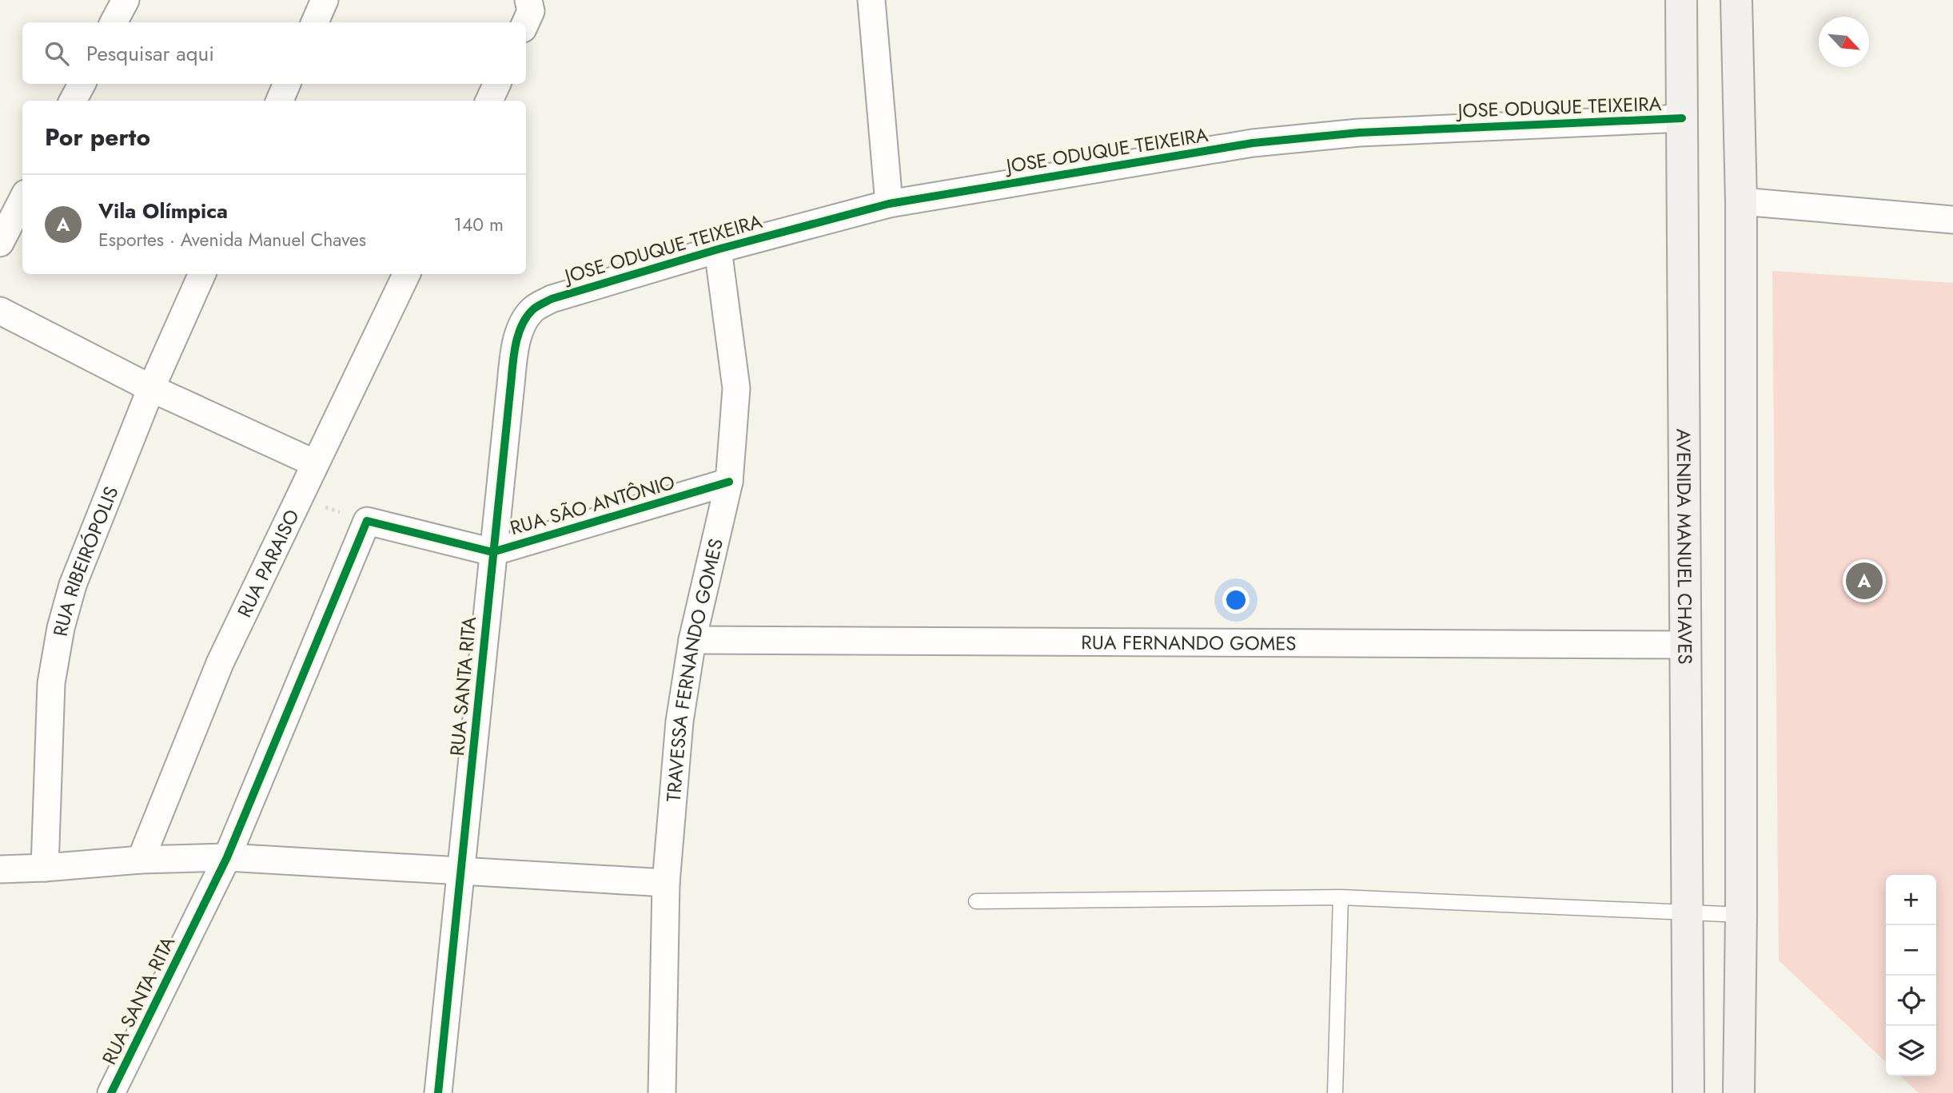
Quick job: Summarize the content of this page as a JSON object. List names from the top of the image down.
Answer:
{
  "streets": {
    "main road": ["AVENIDA MANUEL CHAVES"],
    "street": [
      "JOSE ODUQUE TEIXEIRA",
      "RUA SÃO ANTÔNIO",
      "RUA RIBEIRÓPOLIS",
      "RUA PARAISO",
      "RUA FERNANDO GOMES",
      "TRAVESSA FERNANDO GOMES",
      "RUA SANTA RITA"
    ]
  },
  "crossings": [
    ["JOSE ODUQUE TEIXEIRA", "AVENIDA MANUEL CHAVES"],
    ["JOSE ODUQUE TEIXEIRA", "TRAVESSA FERNANDO GOMES"],
    ["JOSE ODUQUE TEIXEIRA", "RUA SANTA RITA"],
    ["RUA SÃO ANTÔNIO", "TRAVESSA FERNANDO GOMES"],
    ["RUA SÃO ANTÔNIO", "RUA SANTA RITA"],
    ["AVENIDA MANUEL CHAVES", "RUA FERNANDO GOMES"],
    ["RUA FERNANDO GOMES", "TRAVESSA FERNANDO GOMES"]
  ],
  "north": "bottom right",
  "page": {
    "search": "Pesquisar aqui",
    "heading": "Por perto",
    "list": [
      {
        "mark": "A",
        "name": "Vila Olímpica",
        "note": "Esportes · Avenida Manuel Chaves",
        "value": "140 m"
      }
    ],
    "pins": "A",
    "map_buttons": ["+", "−"]
  }
}
